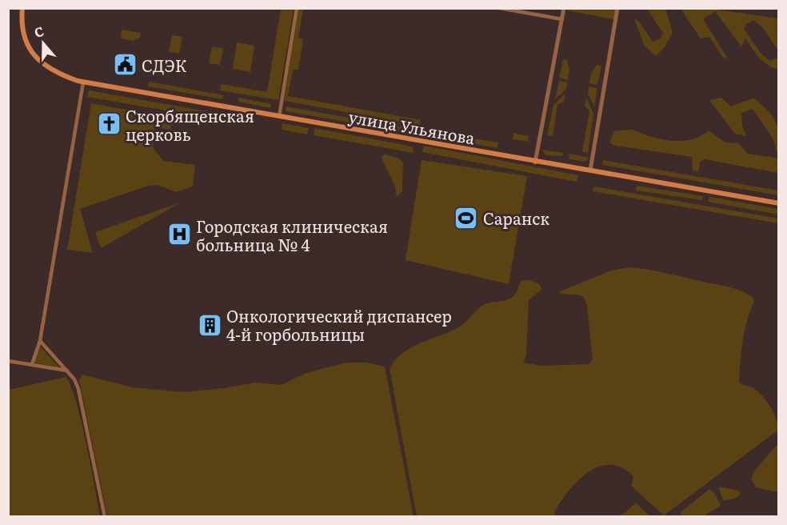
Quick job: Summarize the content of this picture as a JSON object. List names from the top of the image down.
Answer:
{
  "streets": {
    "main road": ["улица Ульянова"]
  },
  "places": {
    "public building": ["СДЭК"],
    "church": ["Скорбященская церковь"],
    "sports": ["Саранск"],
    "hospital": ["Городская клиническая больница № 4"],
    "building": ["Онкологический диспансер 4-й горбольницы"]
  },
  "north": "top"
}
